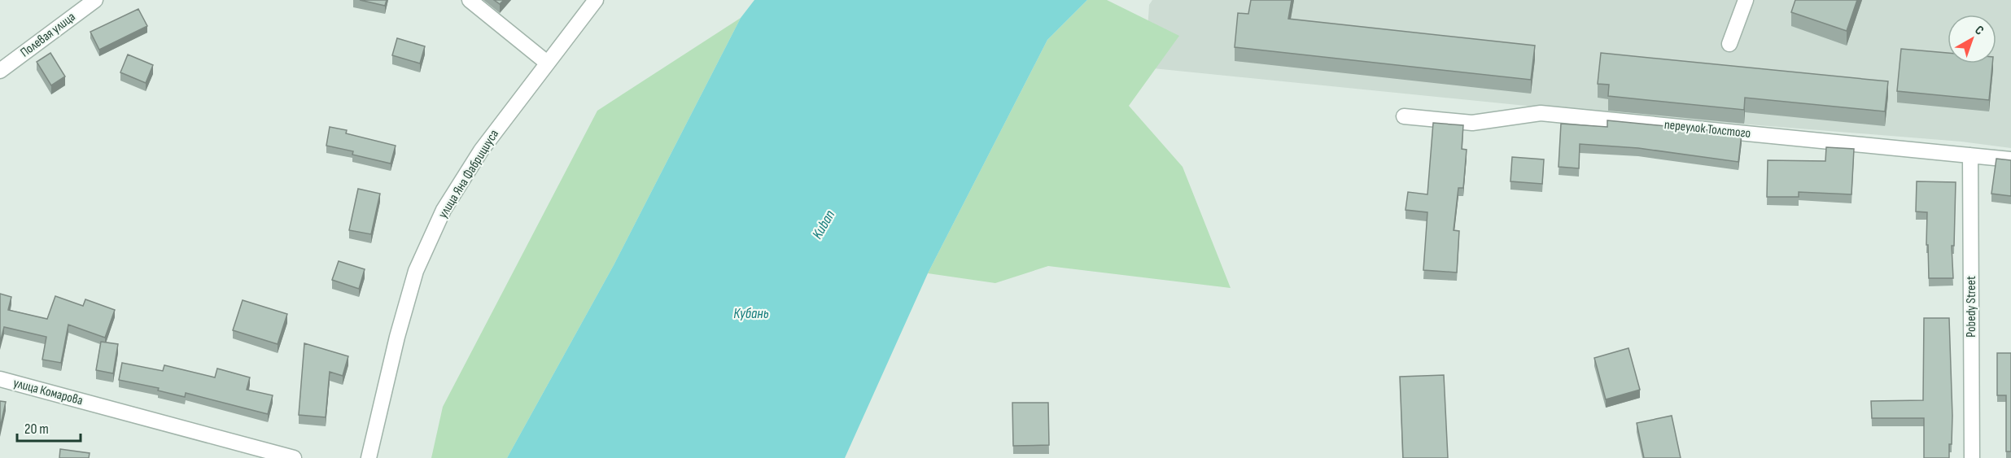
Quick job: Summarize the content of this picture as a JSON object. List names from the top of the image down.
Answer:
{
  "streets": {
    "street": [
      "Полевая улица",
      "переулок Толстого",
      "улица Яна Фабрициуса",
      "Pobedy Street",
      "улица Комарова"
    ]
  },
  "crossings": [
    ["переулок Толстого", "Pobedy Street"]
  ],
  "water": ["Kuban", "Кубань"],
  "scale_bar": "20 m",
  "north": "top right"
}
